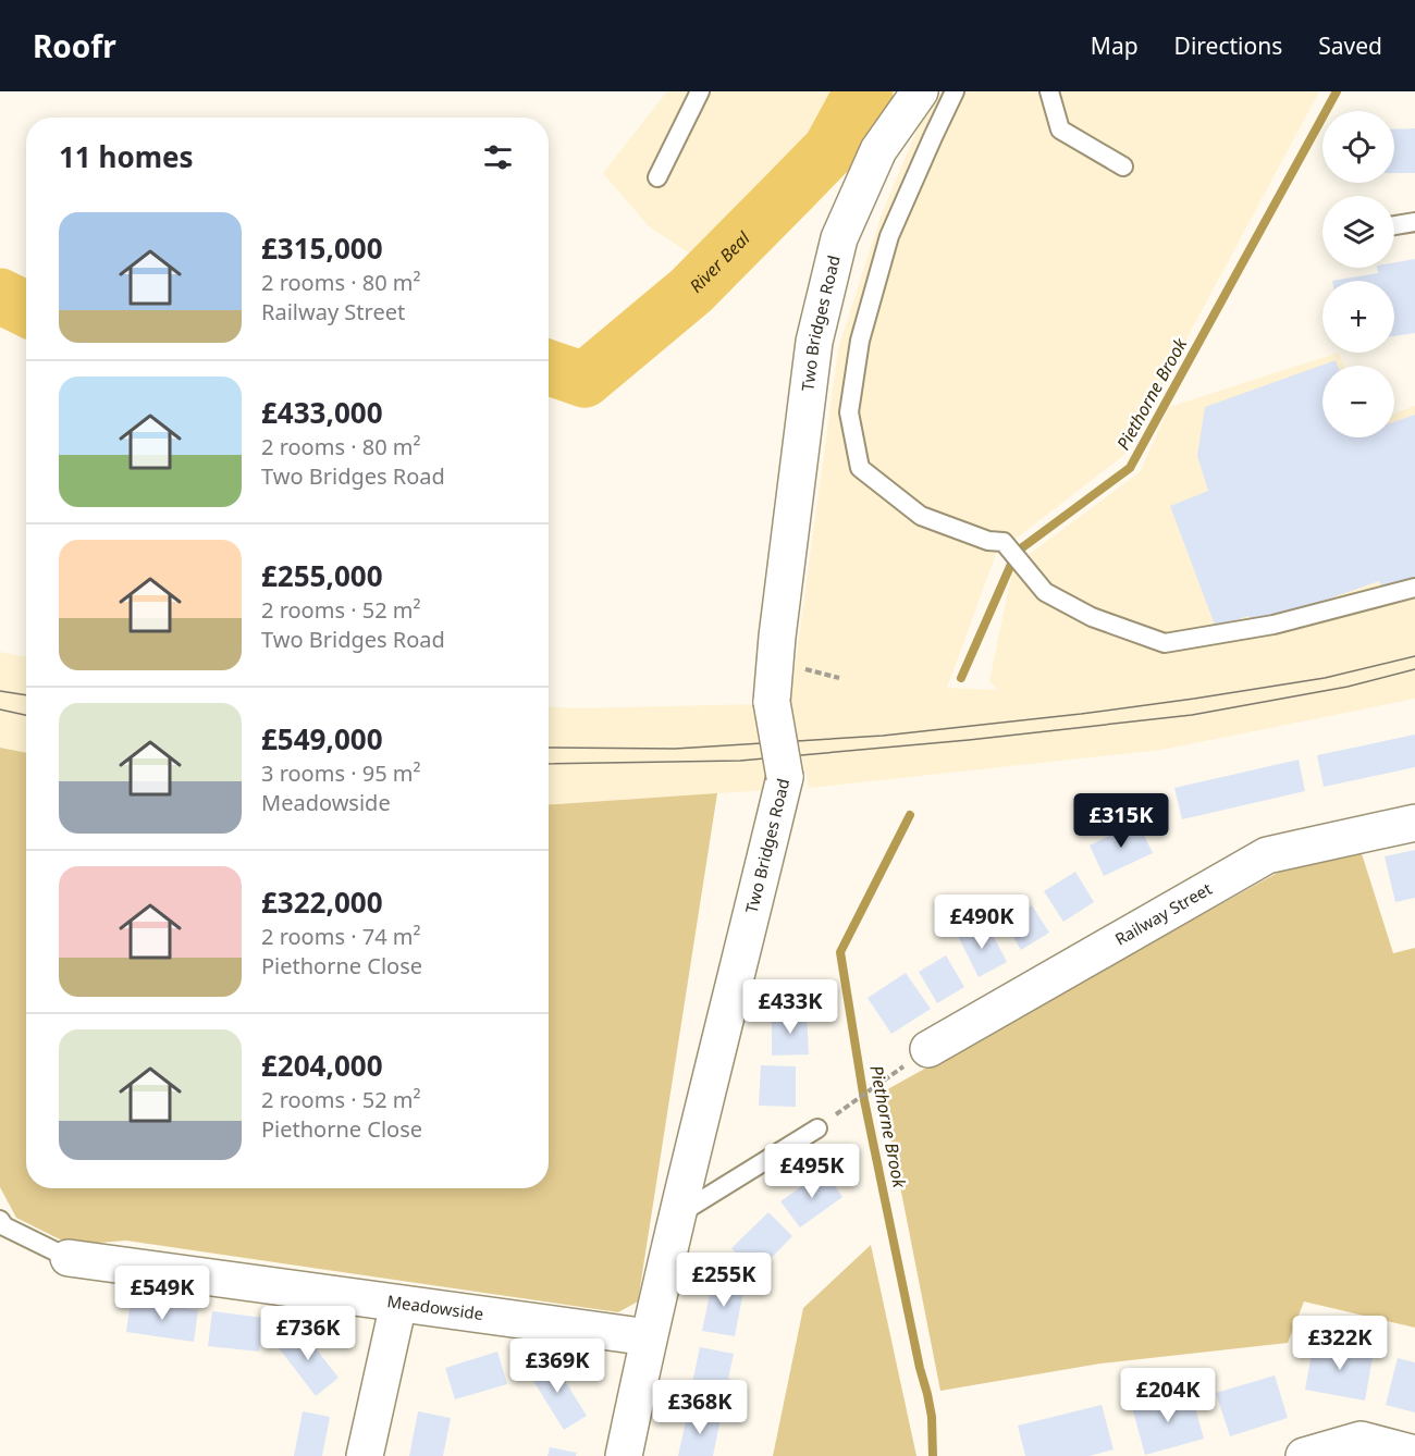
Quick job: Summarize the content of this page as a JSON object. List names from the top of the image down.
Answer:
{
  "streets": {
    "street": ["Two Bridges Road", "Railway Street", "Meadowside"]
  },
  "crossings": [
    ["Two Bridges Road", "Meadowside"]
  ],
  "water": ["River Beal", "Piethorne Brook"],
  "page": {
    "header": "Roofr",
    "nav": ["Map", "Directions", "Saved"],
    "map_buttons": ["+", "−"],
    "heading": "11 homes",
    "list": [
      {
        "name": "£315,000",
        "note": "2 rooms · 80 m² · Railway Street"
      },
      {
        "name": "£433,000",
        "note": "2 rooms · 80 m² · Two Bridges Road"
      },
      {
        "name": "£255,000",
        "note": "2 rooms · 52 m² · Two Bridges Road"
      },
      {
        "name": "£549,000",
        "note": "3 rooms · 95 m² · Meadowside"
      },
      {
        "name": "£322,000",
        "note": "2 rooms · 74 m² · Piethorne Close"
      },
      {
        "name": "£204,000",
        "note": "2 rooms · 52 m² · Piethorne Close"
      }
    ],
    "price": [
      "£315K",
      "£490K",
      "£433K",
      "£495K",
      "£255K",
      "£549K",
      "£736K",
      "£322K",
      "£369K",
      "£204K",
      "£368K"
    ]
  }
}
